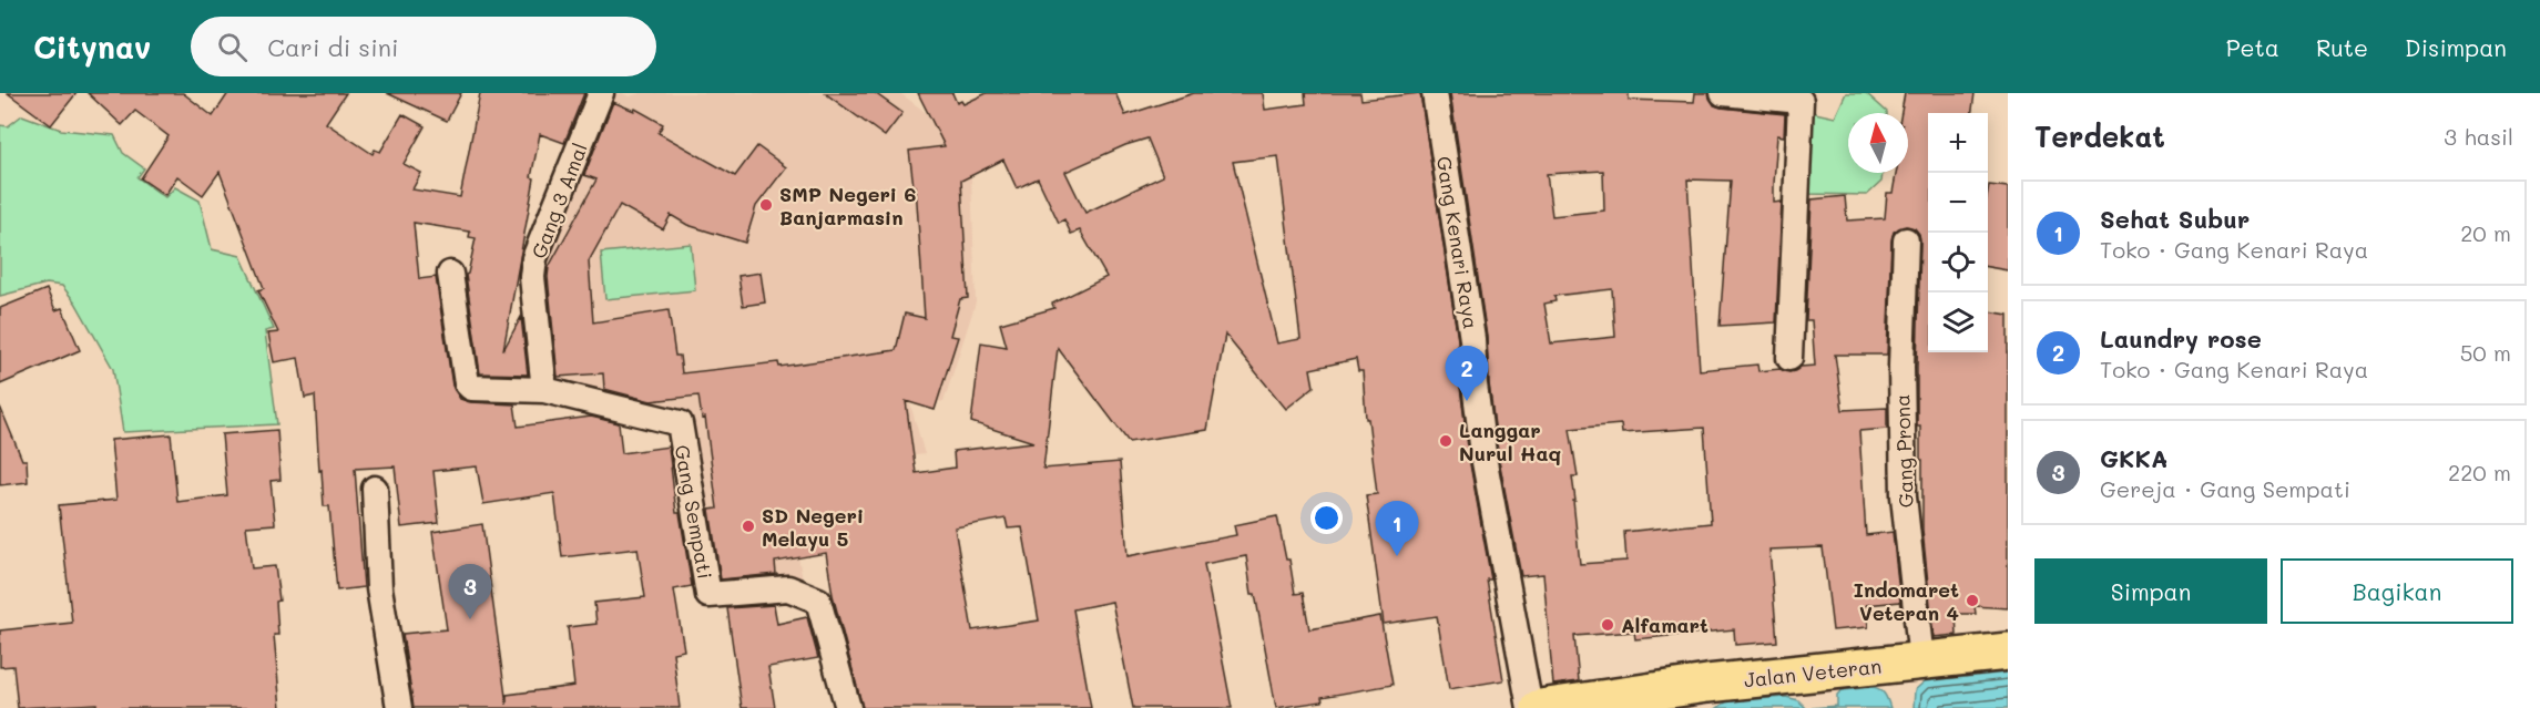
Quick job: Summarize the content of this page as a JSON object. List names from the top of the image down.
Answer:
{
  "streets": {
    "main road": ["Jalan Veteran"],
    "street": [
      "Gang 3 Amal",
      "Gang Kenari Raya",
      "Gang Prona",
      "Gang Sempati"
    ]
  },
  "crossings": [
    ["Gang 3 Amal", "Gang Sempati"],
    ["Gang Prona", "Jalan Veteran"]
  ],
  "places": [
    "SMP Negeri 6 Banjarmasin",
    "Langgar Nurul Haq",
    "SD Negeri Melayu 5",
    "Indomaret Veteran 4",
    "Alfamart"
  ],
  "north": "top",
  "page": {
    "header": "Citynav",
    "search": "Cari di sini",
    "nav": ["Peta", "Rute", "Disimpan"],
    "heading": ["Terdekat", "3 hasil"],
    "map_buttons": ["+", "−"],
    "list": [
      {
        "mark": "1",
        "name": "Sehat Subur",
        "note": "Toko · Gang Kenari Raya",
        "value": "20 m"
      },
      {
        "mark": "2",
        "name": "Laundry rose",
        "note": "Toko · Gang Kenari Raya",
        "value": "50 m"
      },
      {
        "mark": "3",
        "name": "GKKA",
        "note": "Gereja · Gang Sempati",
        "value": "220 m"
      }
    ],
    "pins": ["2", "1", "3"],
    "buttons": ["Simpan", "Bagikan"]
  }
}
